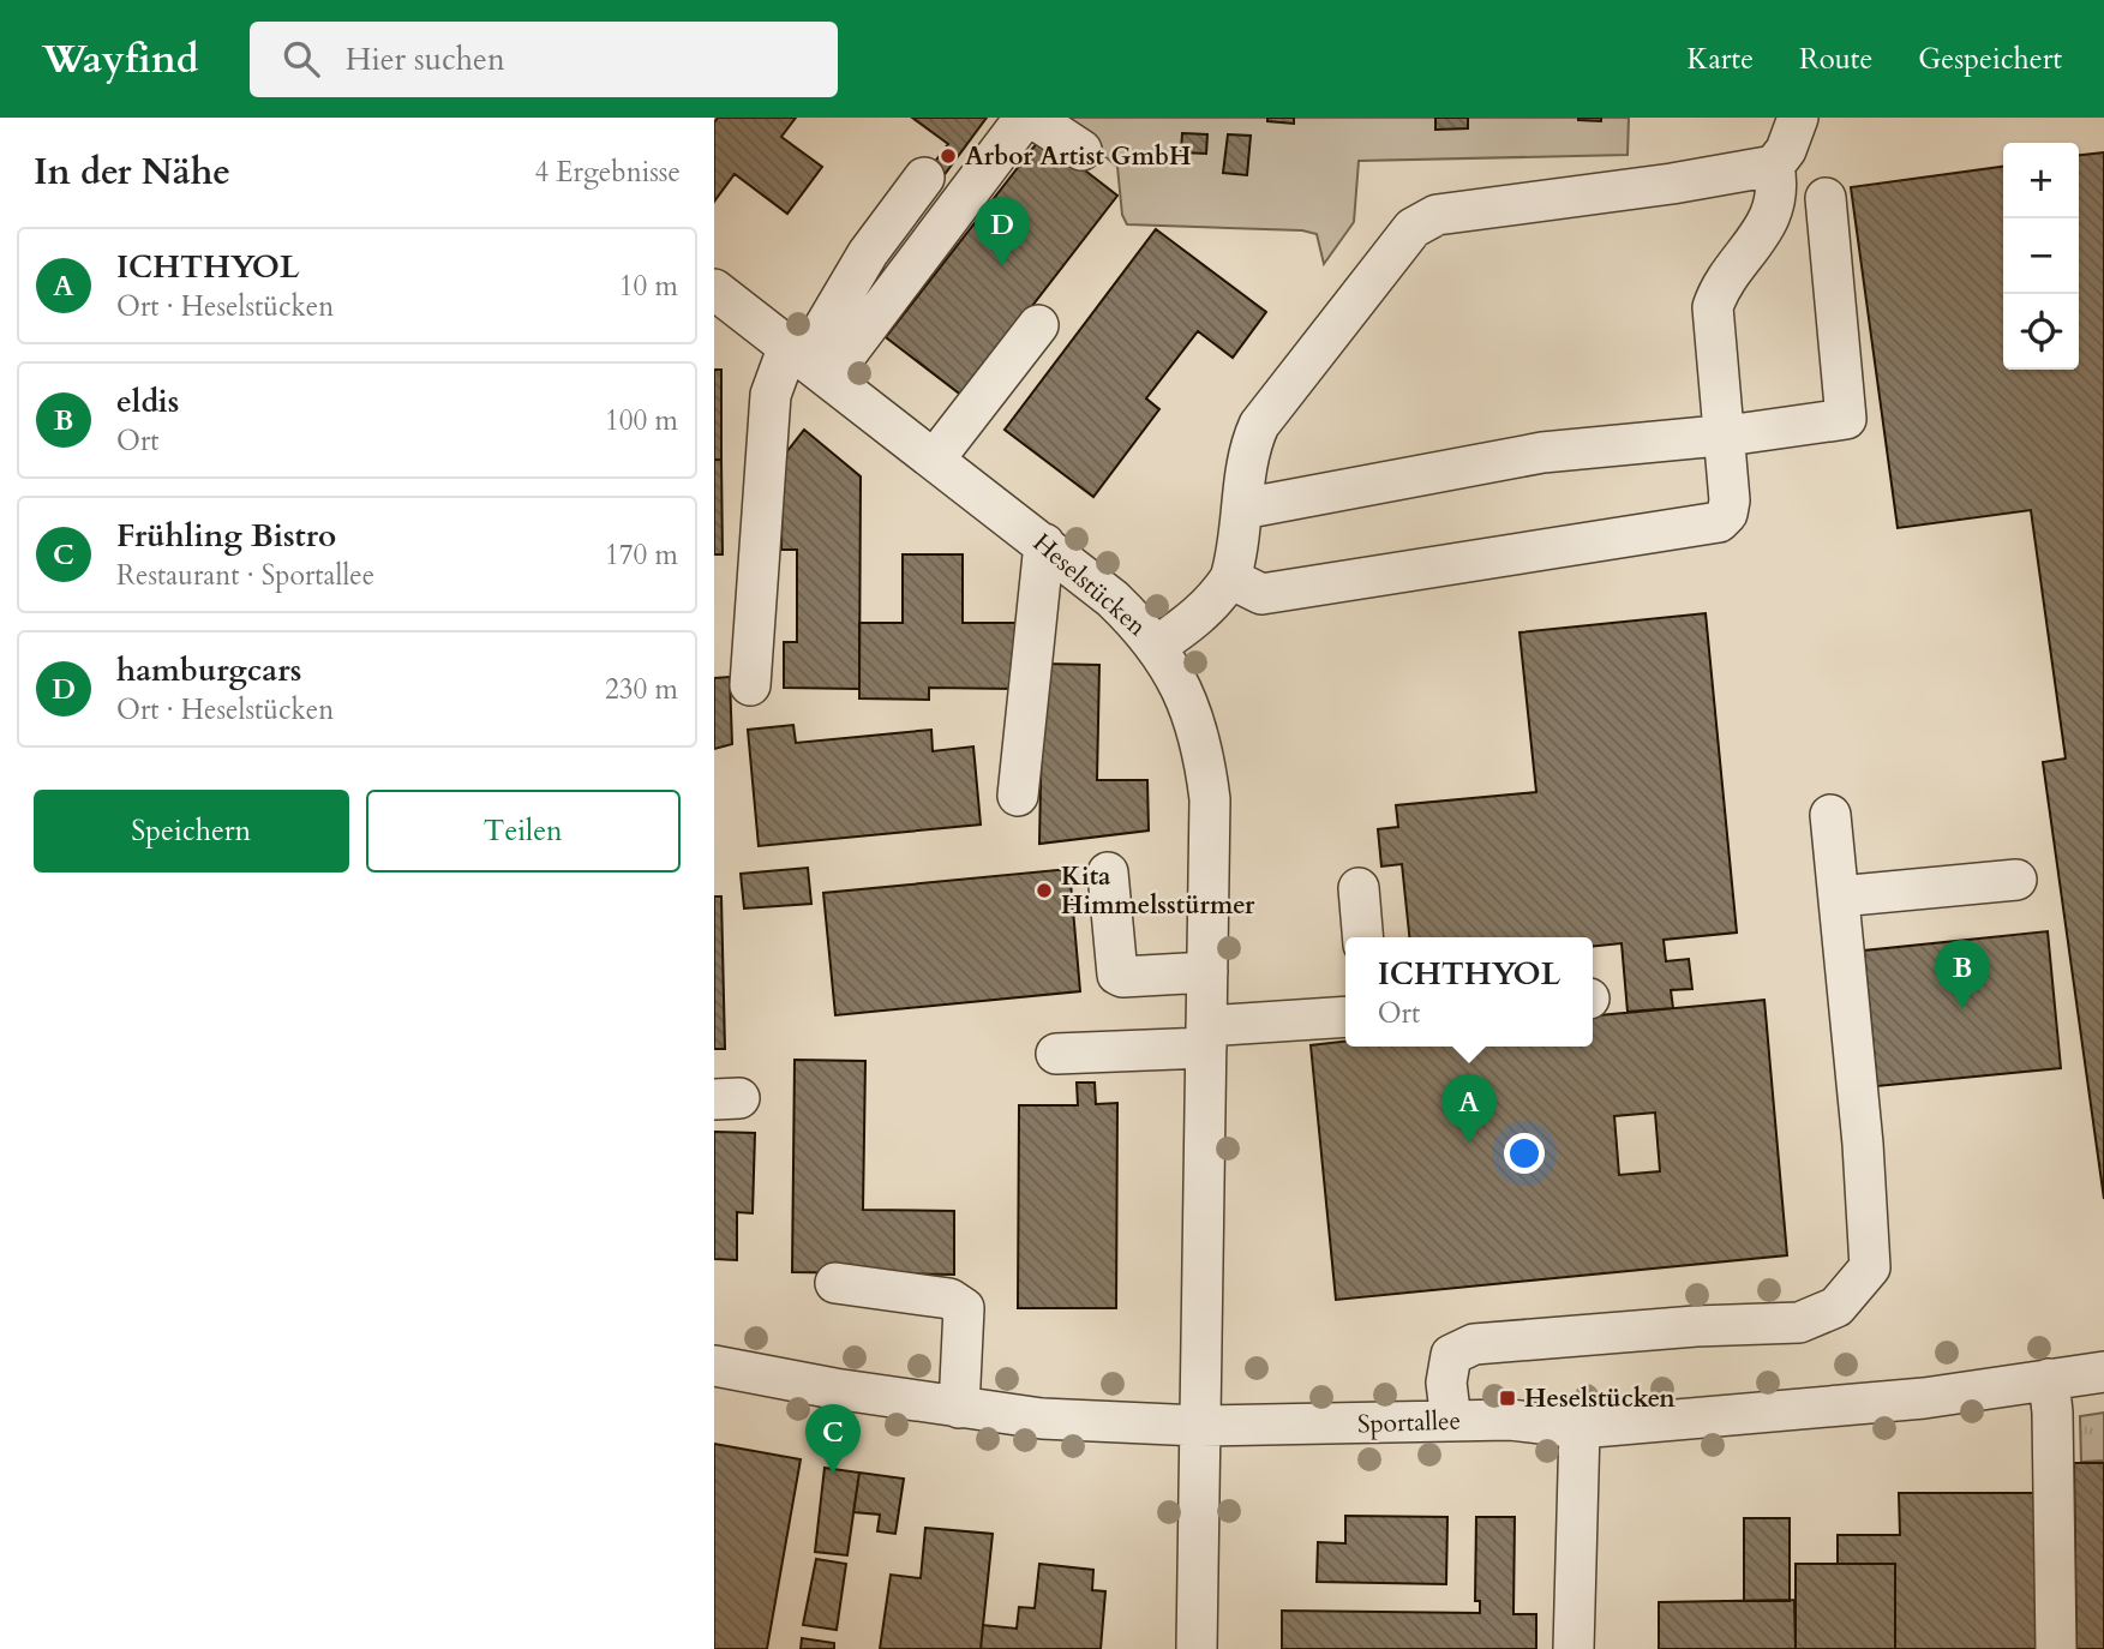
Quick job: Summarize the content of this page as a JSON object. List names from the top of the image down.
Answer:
{
  "streets": {
    "street": ["Heselstücken", "Sportallee"]
  },
  "crossings": [
    ["Heselstücken", "Sportallee"]
  ],
  "places": {
    "other": ["Arbor Artist GmbH", "Kita Himmelsstürmer"],
    "transit": ["Heselstücken"]
  },
  "page": {
    "header": "Wayfind",
    "search": "Hier suchen",
    "nav": ["Karte", "Route", "Gespeichert"],
    "heading": ["In der Nähe", "4 Ergebnisse"],
    "map_buttons": ["+", "−"],
    "pins": [
      "D",
      "B",
      "A",
      "C"
    ],
    "list": [
      {
        "mark": "A",
        "name": "ICHTHYOL",
        "note": "Ort · Heselstücken",
        "value": "10 m"
      },
      {
        "mark": "B",
        "name": "eldis",
        "note": "Ort",
        "value": "100 m"
      },
      {
        "mark": "C",
        "name": "Frühling Bistro",
        "note": "Restaurant · Sportallee",
        "value": "170 m"
      },
      {
        "mark": "D",
        "name": "hamburgcars",
        "note": "Ort · Heselstücken",
        "value": "230 m"
      }
    ],
    "buttons": ["Speichern", "Teilen"],
    "popup": ["ICHTHYOL", "Ort"]
  }
}
